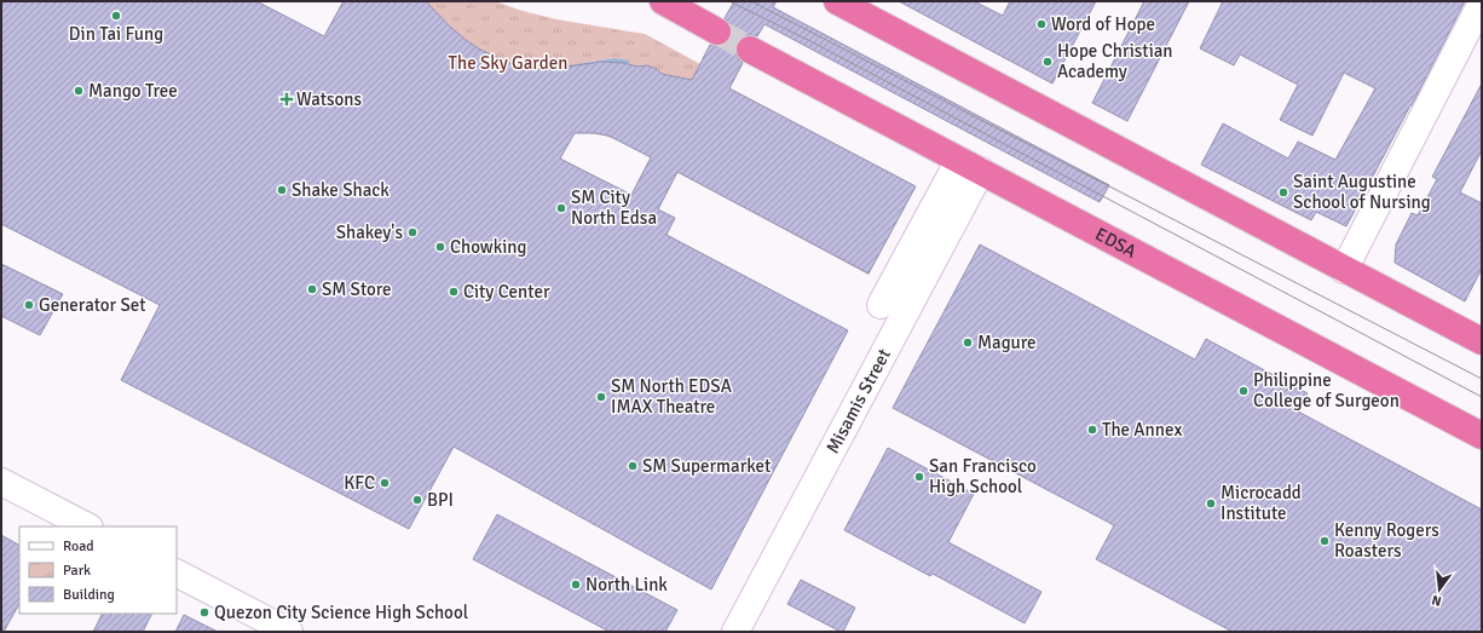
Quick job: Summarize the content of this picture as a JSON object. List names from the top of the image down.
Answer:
{
  "streets": {
    "highway": ["EDSA"],
    "street": ["Misamis Street"]
  },
  "crossings": [
    ["EDSA", "Misamis Street"]
  ],
  "parks": ["The Sky Garden"],
  "places": {
    "other": [
      "Din Tai Fung",
      "Word of Hope",
      "Hope Christian Academy",
      "Mango Tree",
      "Shake Shack",
      "Saint Augustine School of Nursing",
      "SM City North Edsa",
      "Shakey's",
      "Chowking",
      "SM Store",
      "City Center",
      "Generator Set",
      "Magure",
      "Philippine College of Surgeon",
      "SM North EDSA IMAX Theatre",
      "The Annex",
      "SM Supermarket",
      "San Francisco High School",
      "KFC",
      "BPI",
      "Microcadd Institute",
      "Kenny Rogers Roasters",
      "North Link",
      "Quezon City Science High School"
    ],
    "health": ["Watsons"]
  },
  "legend": ["Road", "Park", "Building"],
  "north": "bottom"
}
